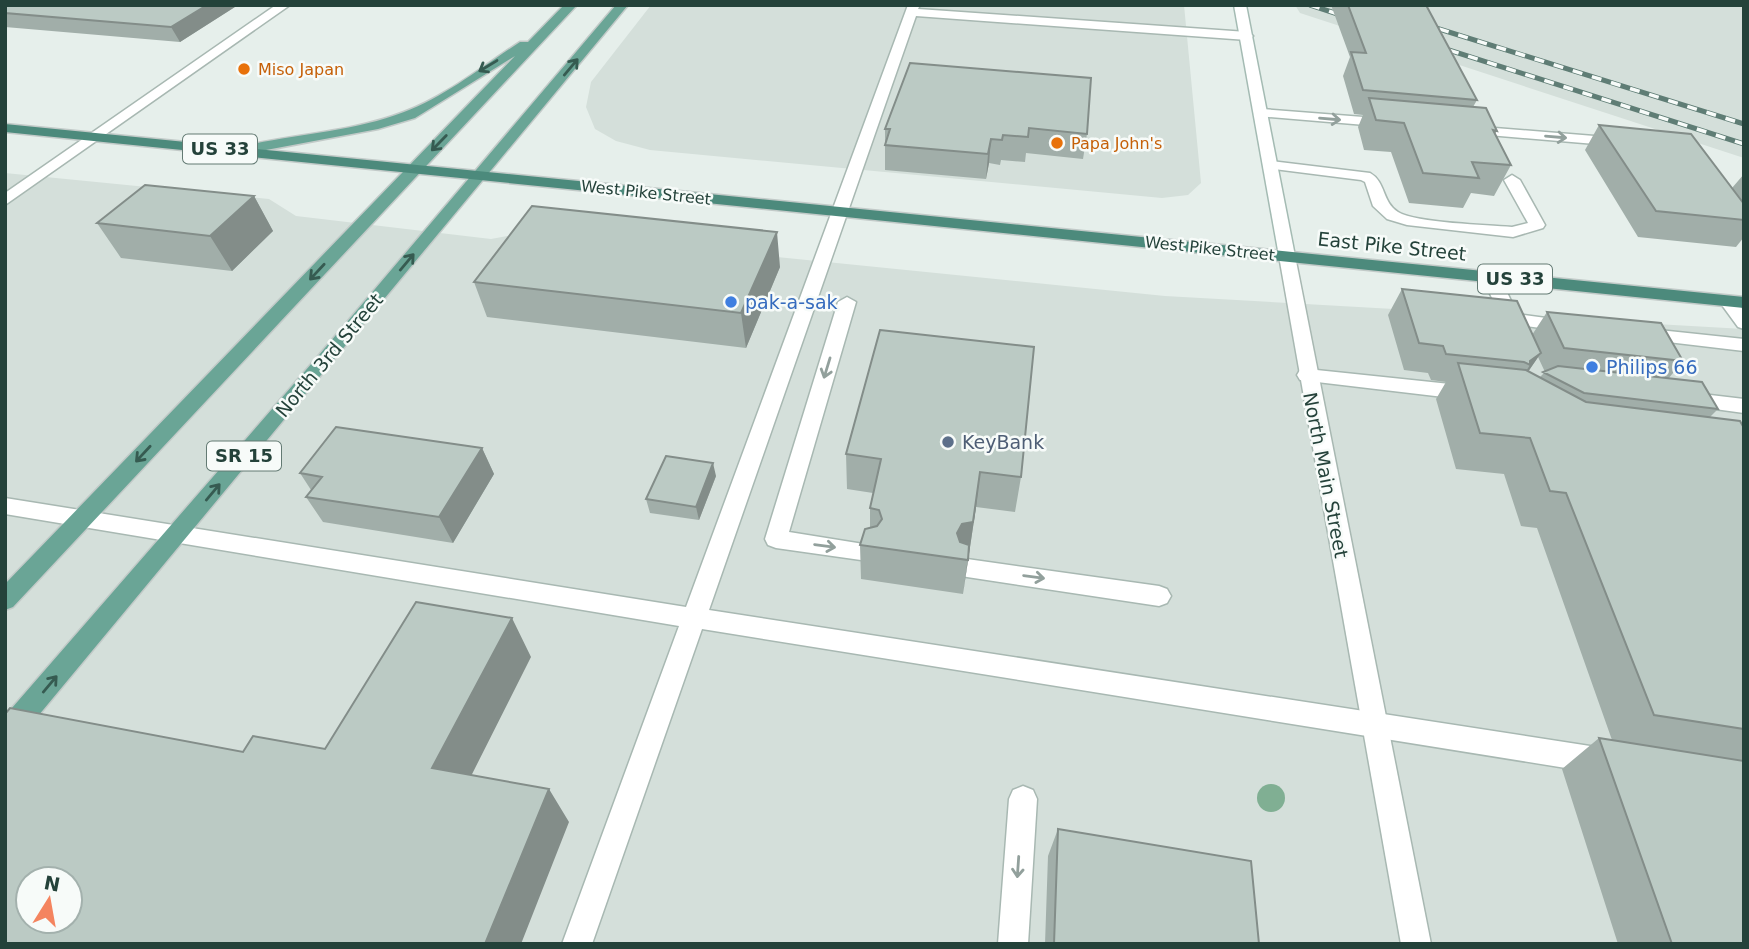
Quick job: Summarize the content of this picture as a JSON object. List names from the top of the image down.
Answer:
{
  "streets": {
    "highway": ["US 33", "West Pike Street", "East Pike Street"],
    "main road": ["North 3rd Street", "SR 15"],
    "street": ["North Main Street"]
  },
  "crossings": [
    ["West Pike Street", "East Pike Street"],
    ["West Pike Street", "North 3rd Street"],
    ["West Pike Street", "North Main Street"],
    ["East Pike Street", "North Main Street"]
  ],
  "places": [
    "Miso Japan",
    "Papa John's",
    "pak-a-sak",
    "Philips 66",
    "KeyBank"
  ],
  "north": "top"
}
